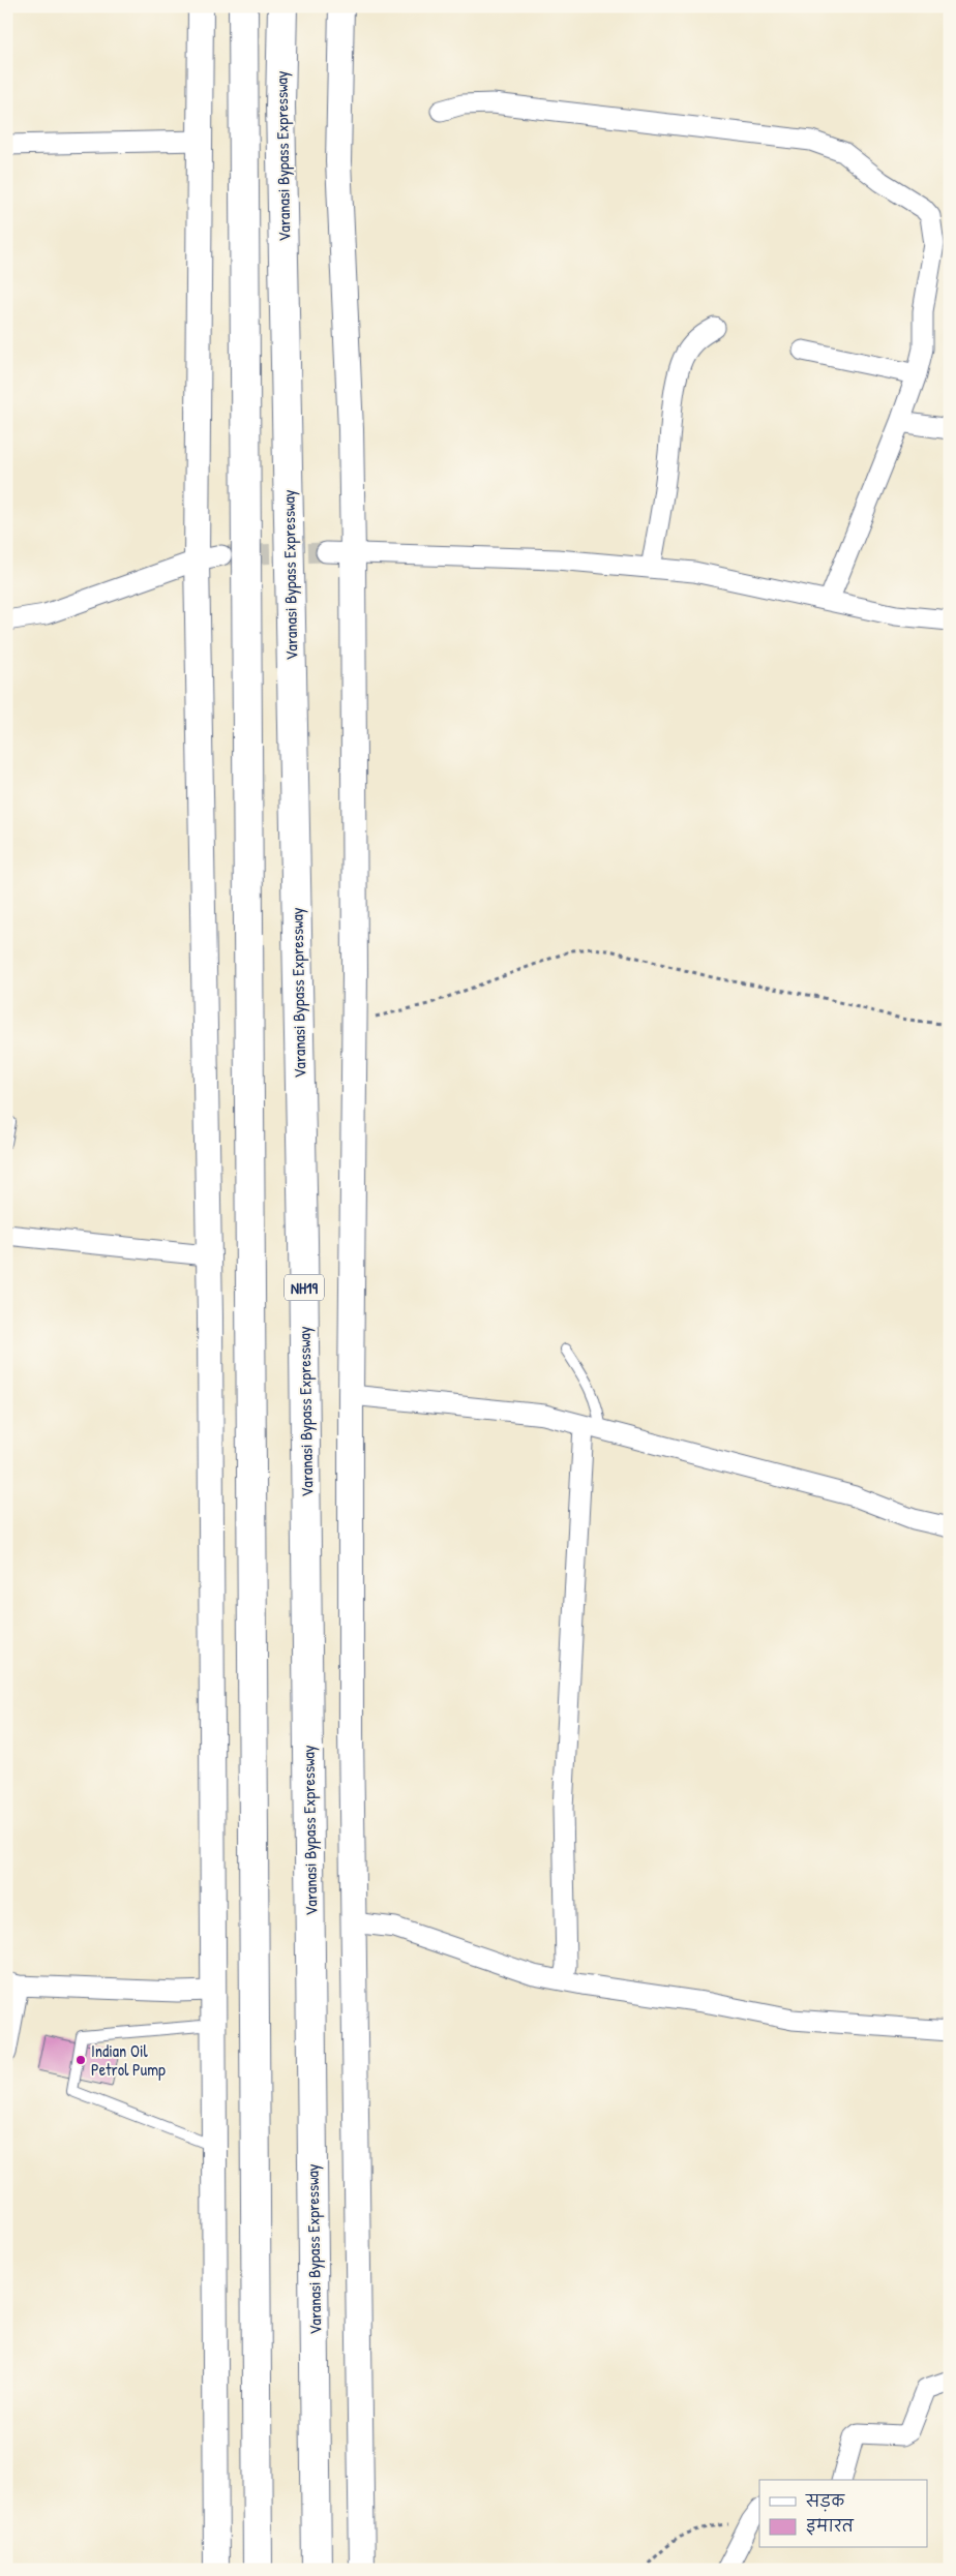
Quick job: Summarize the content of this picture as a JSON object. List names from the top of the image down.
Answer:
{
  "streets": {
    "highway": ["Varanasi Bypass Expressway", "NH19"]
  },
  "places": ["Indian Oil Petrol Pump"],
  "legend": ["सड़क", "इमारत"]
}
